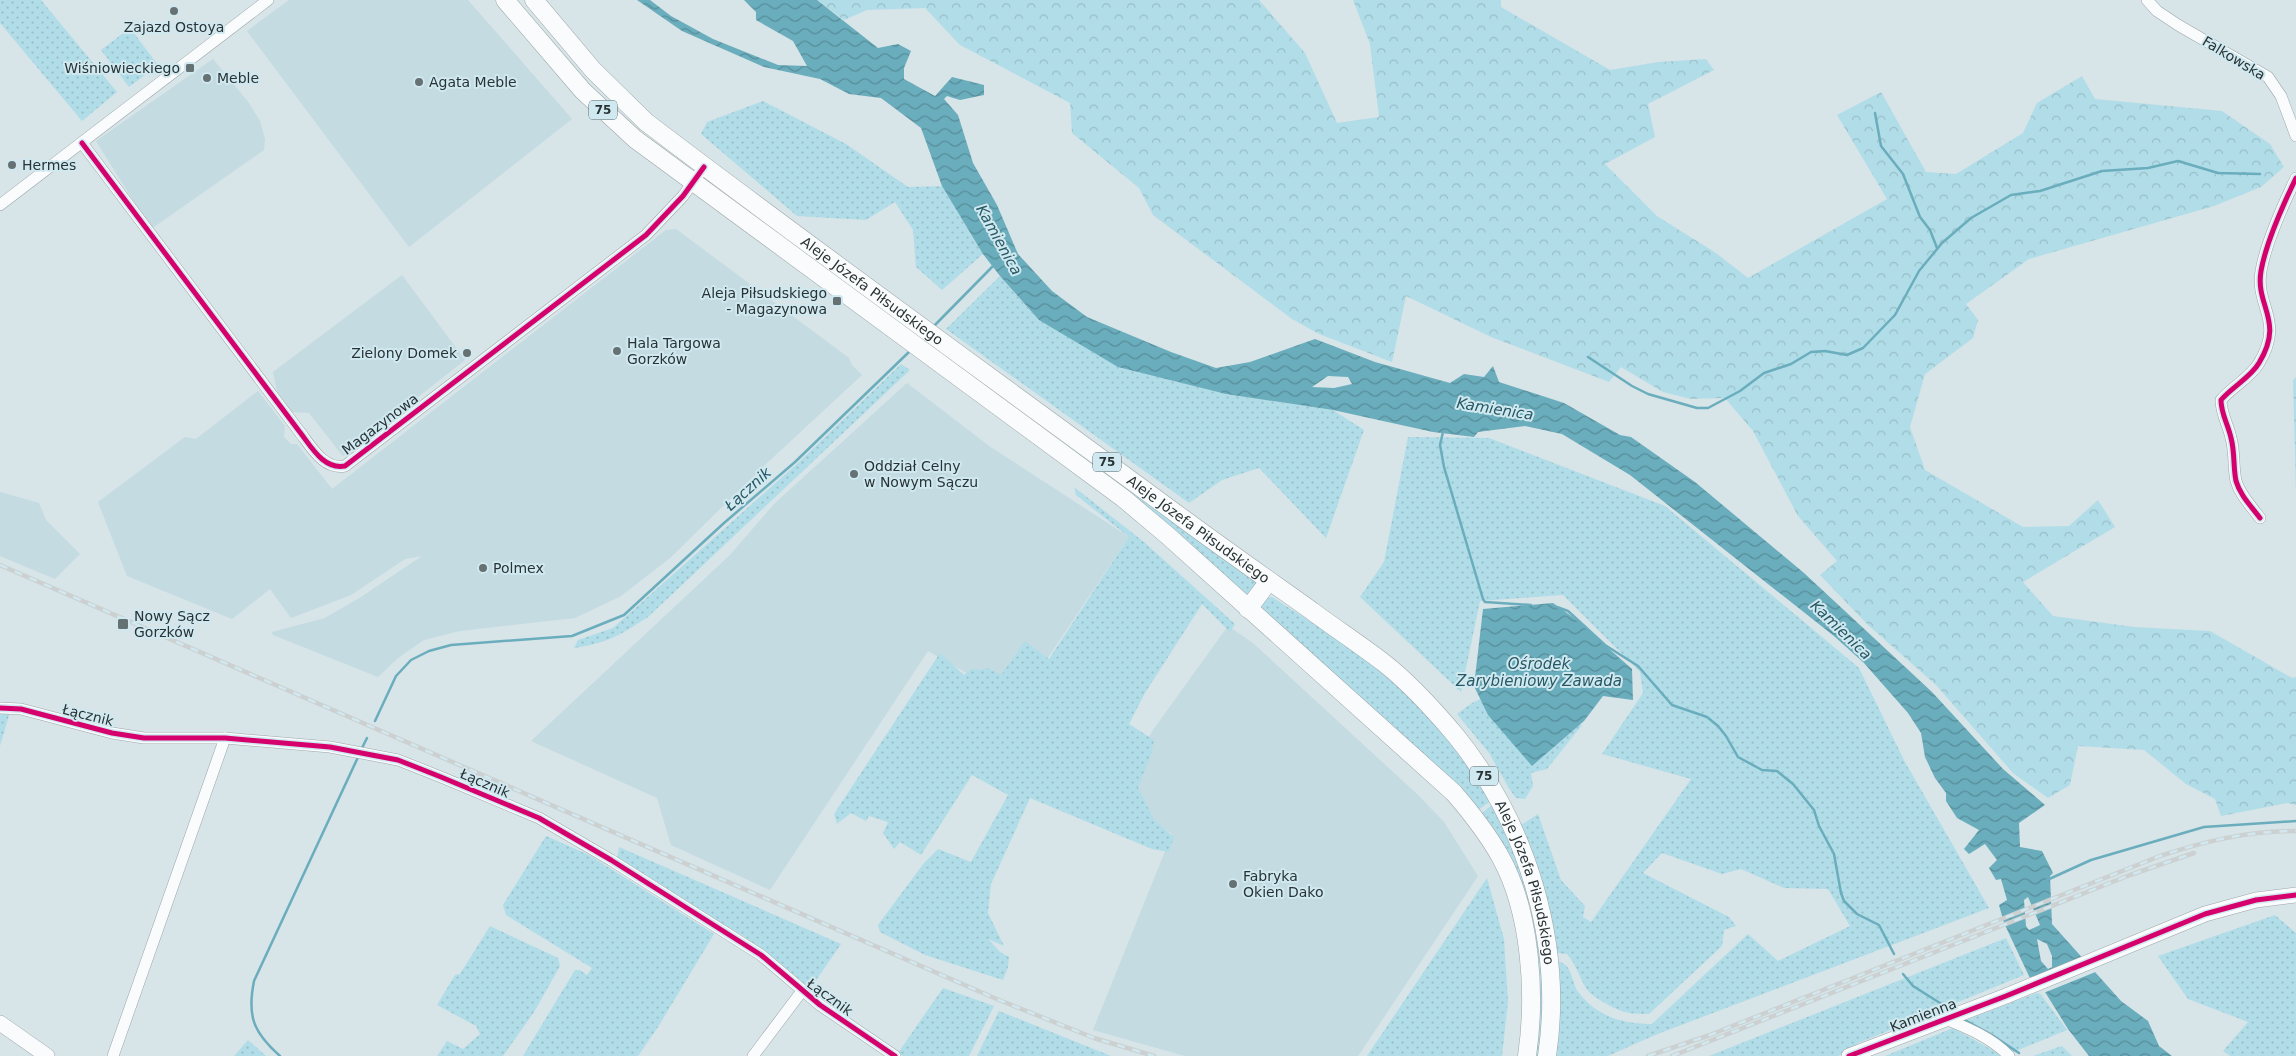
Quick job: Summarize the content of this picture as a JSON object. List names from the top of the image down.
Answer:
{
  "streets": {
    "main road": ["75", "Aleje Józefa Piłsudskiego"],
    "street": [
      "Falkowska",
      "Magazynowa",
      "Łącznik",
      "Kamienna"
    ]
  },
  "crossings": [
    ["Aleje Józefa Piłsudskiego", "Magazynowa"]
  ],
  "water": ["Kamienica", "Łącznik", "Ośrodek Zarybieniowy Zawada"],
  "places": {
    "other": [
      "Zajazd Ostoya",
      "Meble",
      "Agata Meble",
      "Hermes",
      "Hala Targowa Gorzków",
      "Zielony Domek",
      "Oddział Celny w Nowym Sączu",
      "Polmex",
      "Fabryka Okien Dako"
    ],
    "transit": ["Wiśniowieckiego", "Aleja Piłsudskiego - Magazynowa", "Nowy Sącz Gorzków"]
  }
}
